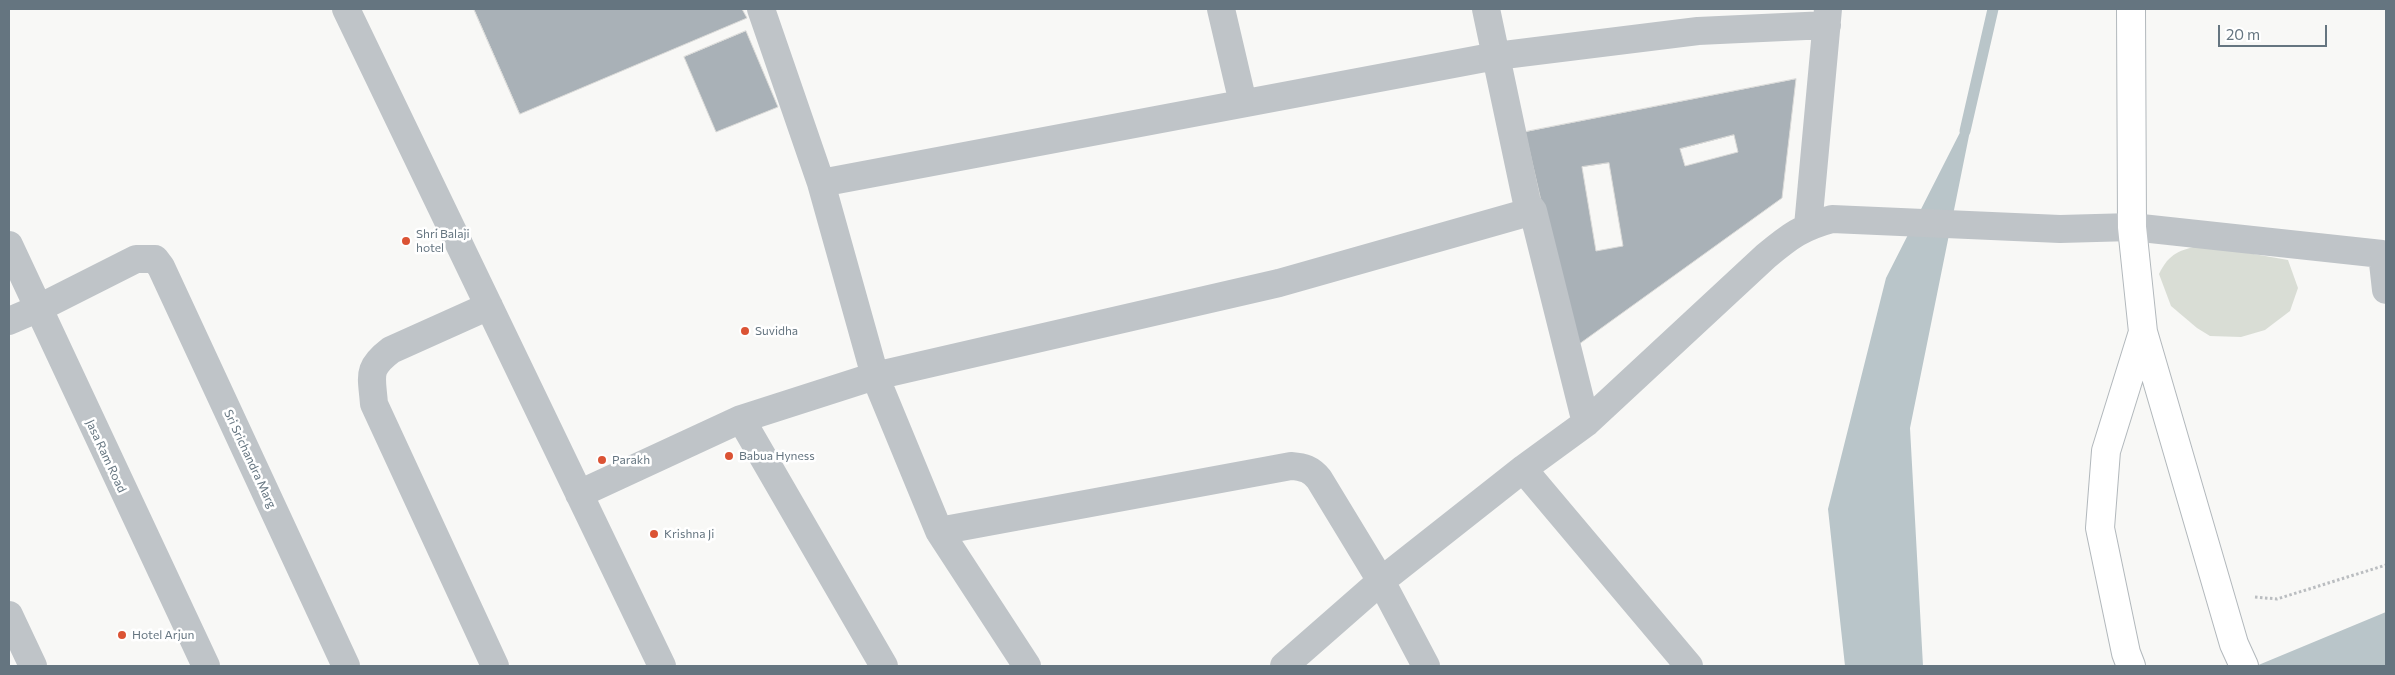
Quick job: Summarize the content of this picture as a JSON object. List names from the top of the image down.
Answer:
{
  "streets": {
    "street": ["Jasa Ram Road", "Sri Srichandra Marg"]
  },
  "crossings": [
    ["Jasa Ram Road", "Sri Srichandra Marg"]
  ],
  "places": [
    "Shri Balaji hotel",
    "Suvidha",
    "Babua Hyness",
    "Parakh",
    "Krishna Ji",
    "Hotel Arjun"
  ],
  "scale_bar": "20 m"
}
